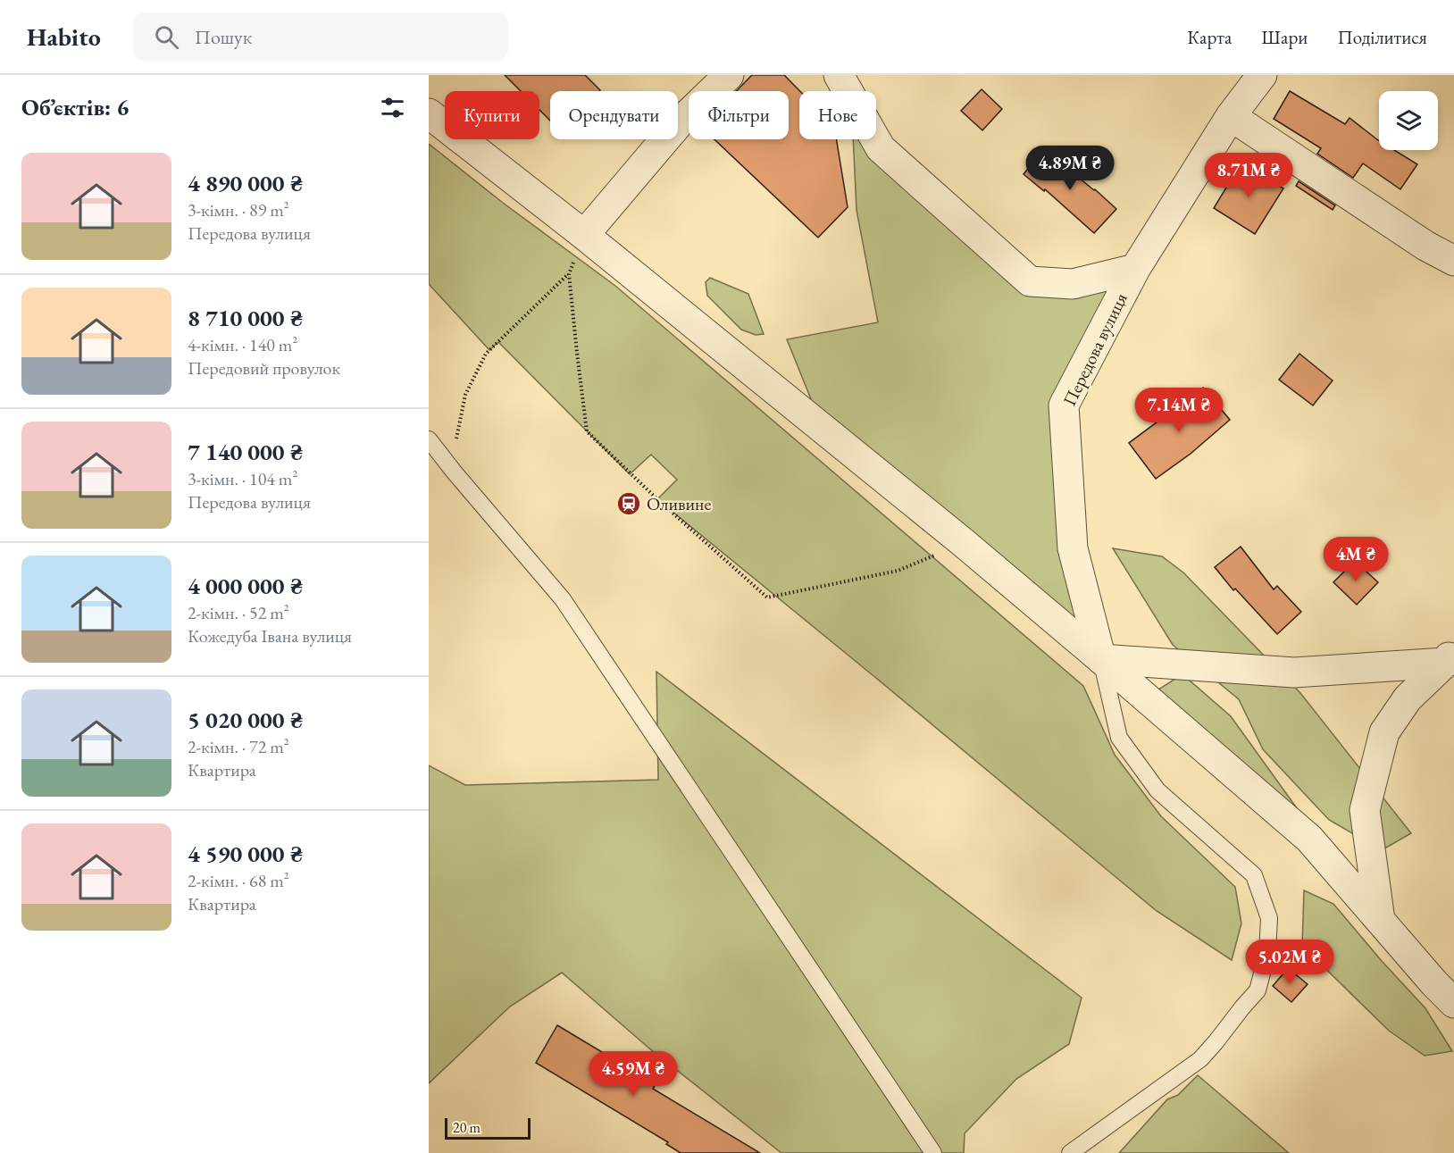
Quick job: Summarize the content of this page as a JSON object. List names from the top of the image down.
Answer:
{
  "streets": {
    "street": ["Передова вулиця"]
  },
  "places": {
    "station": ["Оливине"]
  },
  "scale_bar": "20 m",
  "page": {
    "header": "Habito",
    "search": "Пошук",
    "nav": ["Карта", "Шари", "Поділитися"],
    "heading": "Об’єктів: 6",
    "chip": [
      "Купити",
      "Орендувати",
      "Фільтри",
      "Нове"
    ],
    "list": [
      {
        "name": "4 890 000 ₴",
        "note": "3-кімн. · 89 m² · Передова вулиця"
      },
      {
        "name": "8 710 000 ₴",
        "note": "4-кімн. · 140 m² · Передовий провулок"
      },
      {
        "name": "7 140 000 ₴",
        "note": "3-кімн. · 104 m² · Передова вулиця"
      },
      {
        "name": "4 000 000 ₴",
        "note": "2-кімн. · 52 m² · Кожедуба Івана вулиця"
      },
      {
        "name": "5 020 000 ₴",
        "note": "2-кімн. · 72 m² · Квартира"
      },
      {
        "name": "4 590 000 ₴",
        "note": "2-кімн. · 68 m² · Квартира"
      }
    ],
    "price": [
      "4.89M ₴",
      "8.71M ₴",
      "7.14M ₴",
      "4M ₴",
      "5.02M ₴",
      "4.59M ₴"
    ],
    "scale": "20 m"
  }
}
